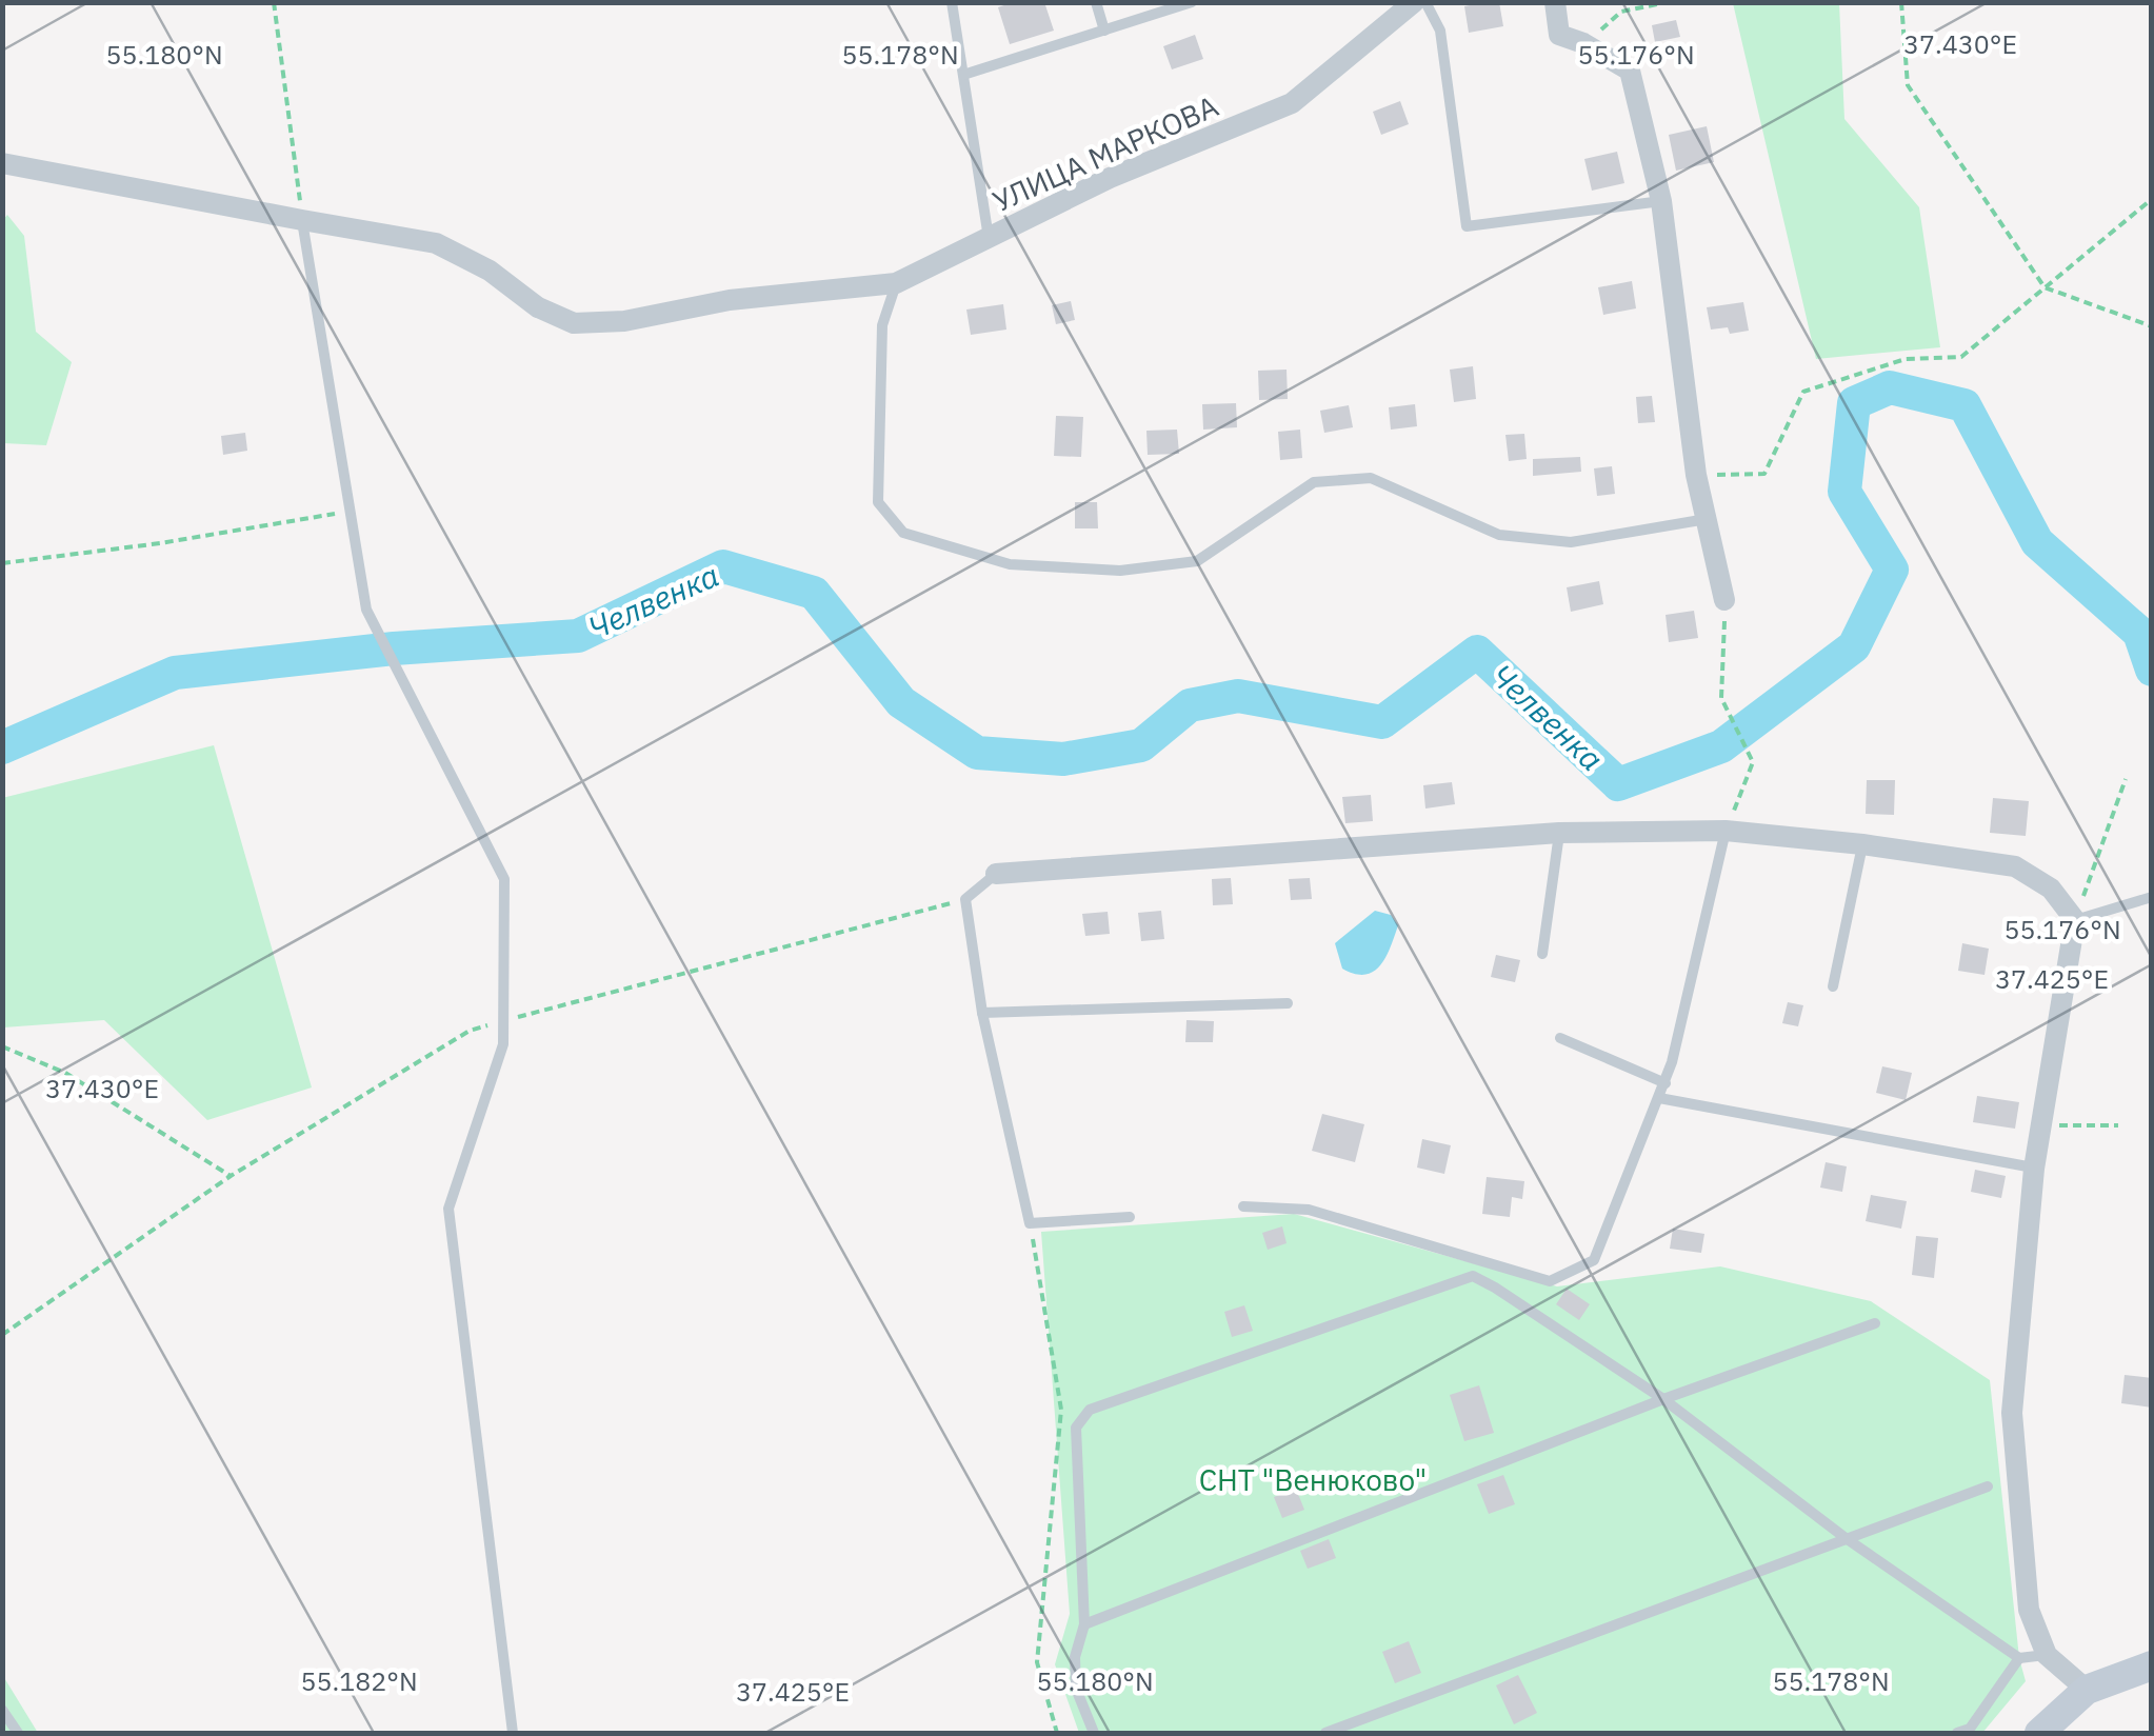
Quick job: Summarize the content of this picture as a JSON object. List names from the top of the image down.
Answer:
{
  "streets": {
    "street": ["УЛИЦА МАРКОВА"]
  },
  "water": ["Челвенка"],
  "parks": ["СНТ \"Венюково\""],
  "coordinates": [
    "37.430°E",
    "55.180°N",
    "55.178°N",
    "55.176°N",
    "37.425°E",
    "55.182°N"
  ]
}
